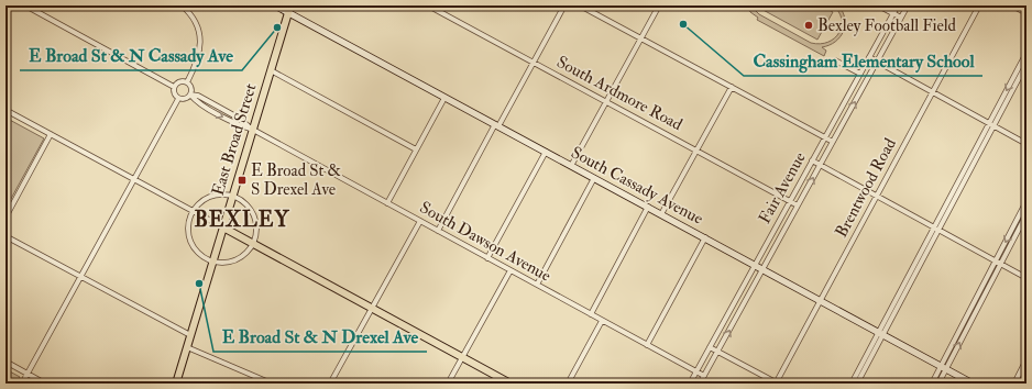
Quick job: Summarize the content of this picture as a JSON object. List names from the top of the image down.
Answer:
{
  "streets": {
    "main road": ["East Broad Street"],
    "street": [
      "South Ardmore Road",
      "South Cassady Avenue",
      "Fair Avenue",
      "Brentwood Road",
      "South Dawson Avenue"
    ]
  },
  "crossings": [
    ["South Ardmore Road", "Fair Avenue"],
    ["East Broad Street", "South Cassady Avenue"],
    ["East Broad Street", "South Dawson Avenue"],
    ["South Cassady Avenue", "Fair Avenue"],
    ["South Cassady Avenue", "Brentwood Road"],
    ["Fair Avenue", "South Dawson Avenue"]
  ],
  "districts": ["BEXLEY"],
  "places": {
    "other": [
      "Cassingham Elementary School",
      "Bexley Football Field",
      "E Broad St & N Cassady Ave",
      "E Broad St & N Drexel Ave"
    ],
    "transit": ["E Broad St & S Drexel Ave"]
  }
}
